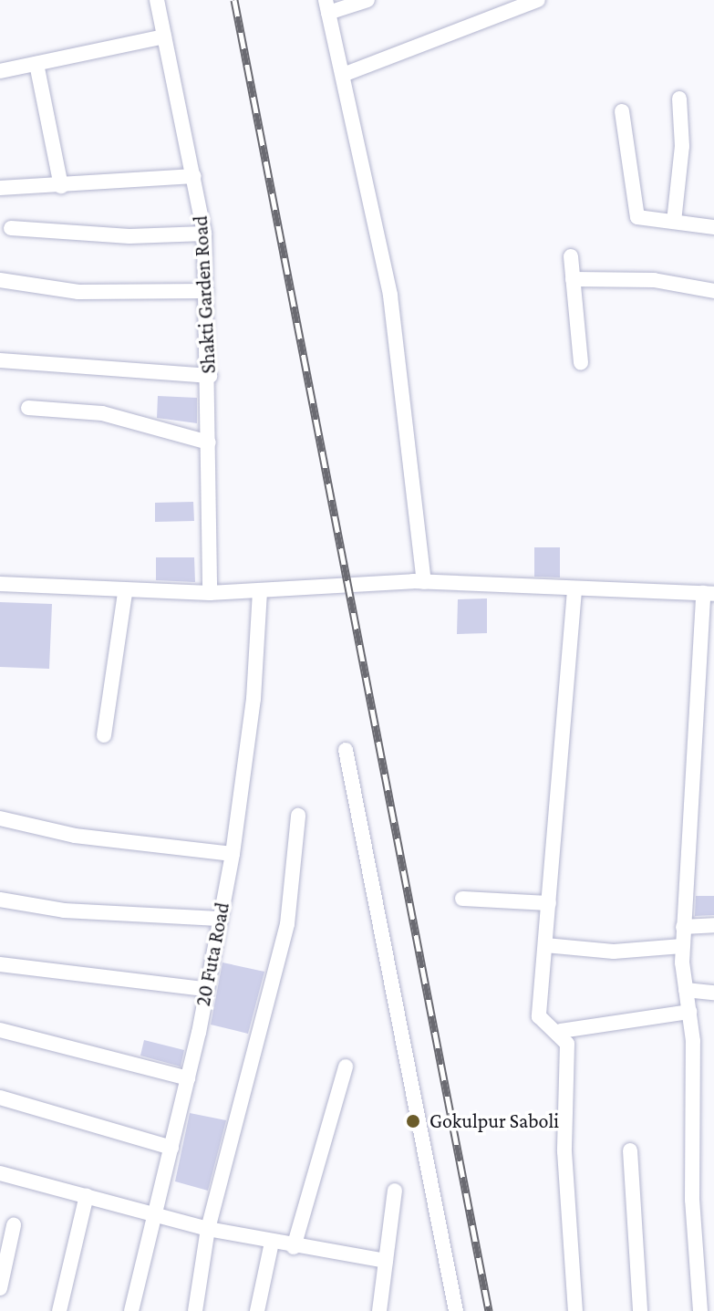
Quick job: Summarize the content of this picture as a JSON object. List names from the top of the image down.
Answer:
{
  "streets": {
    "street": ["Shakti Garden Road", "20 Futa Road"]
  },
  "places": ["Gokulpur Saboli"]
}
